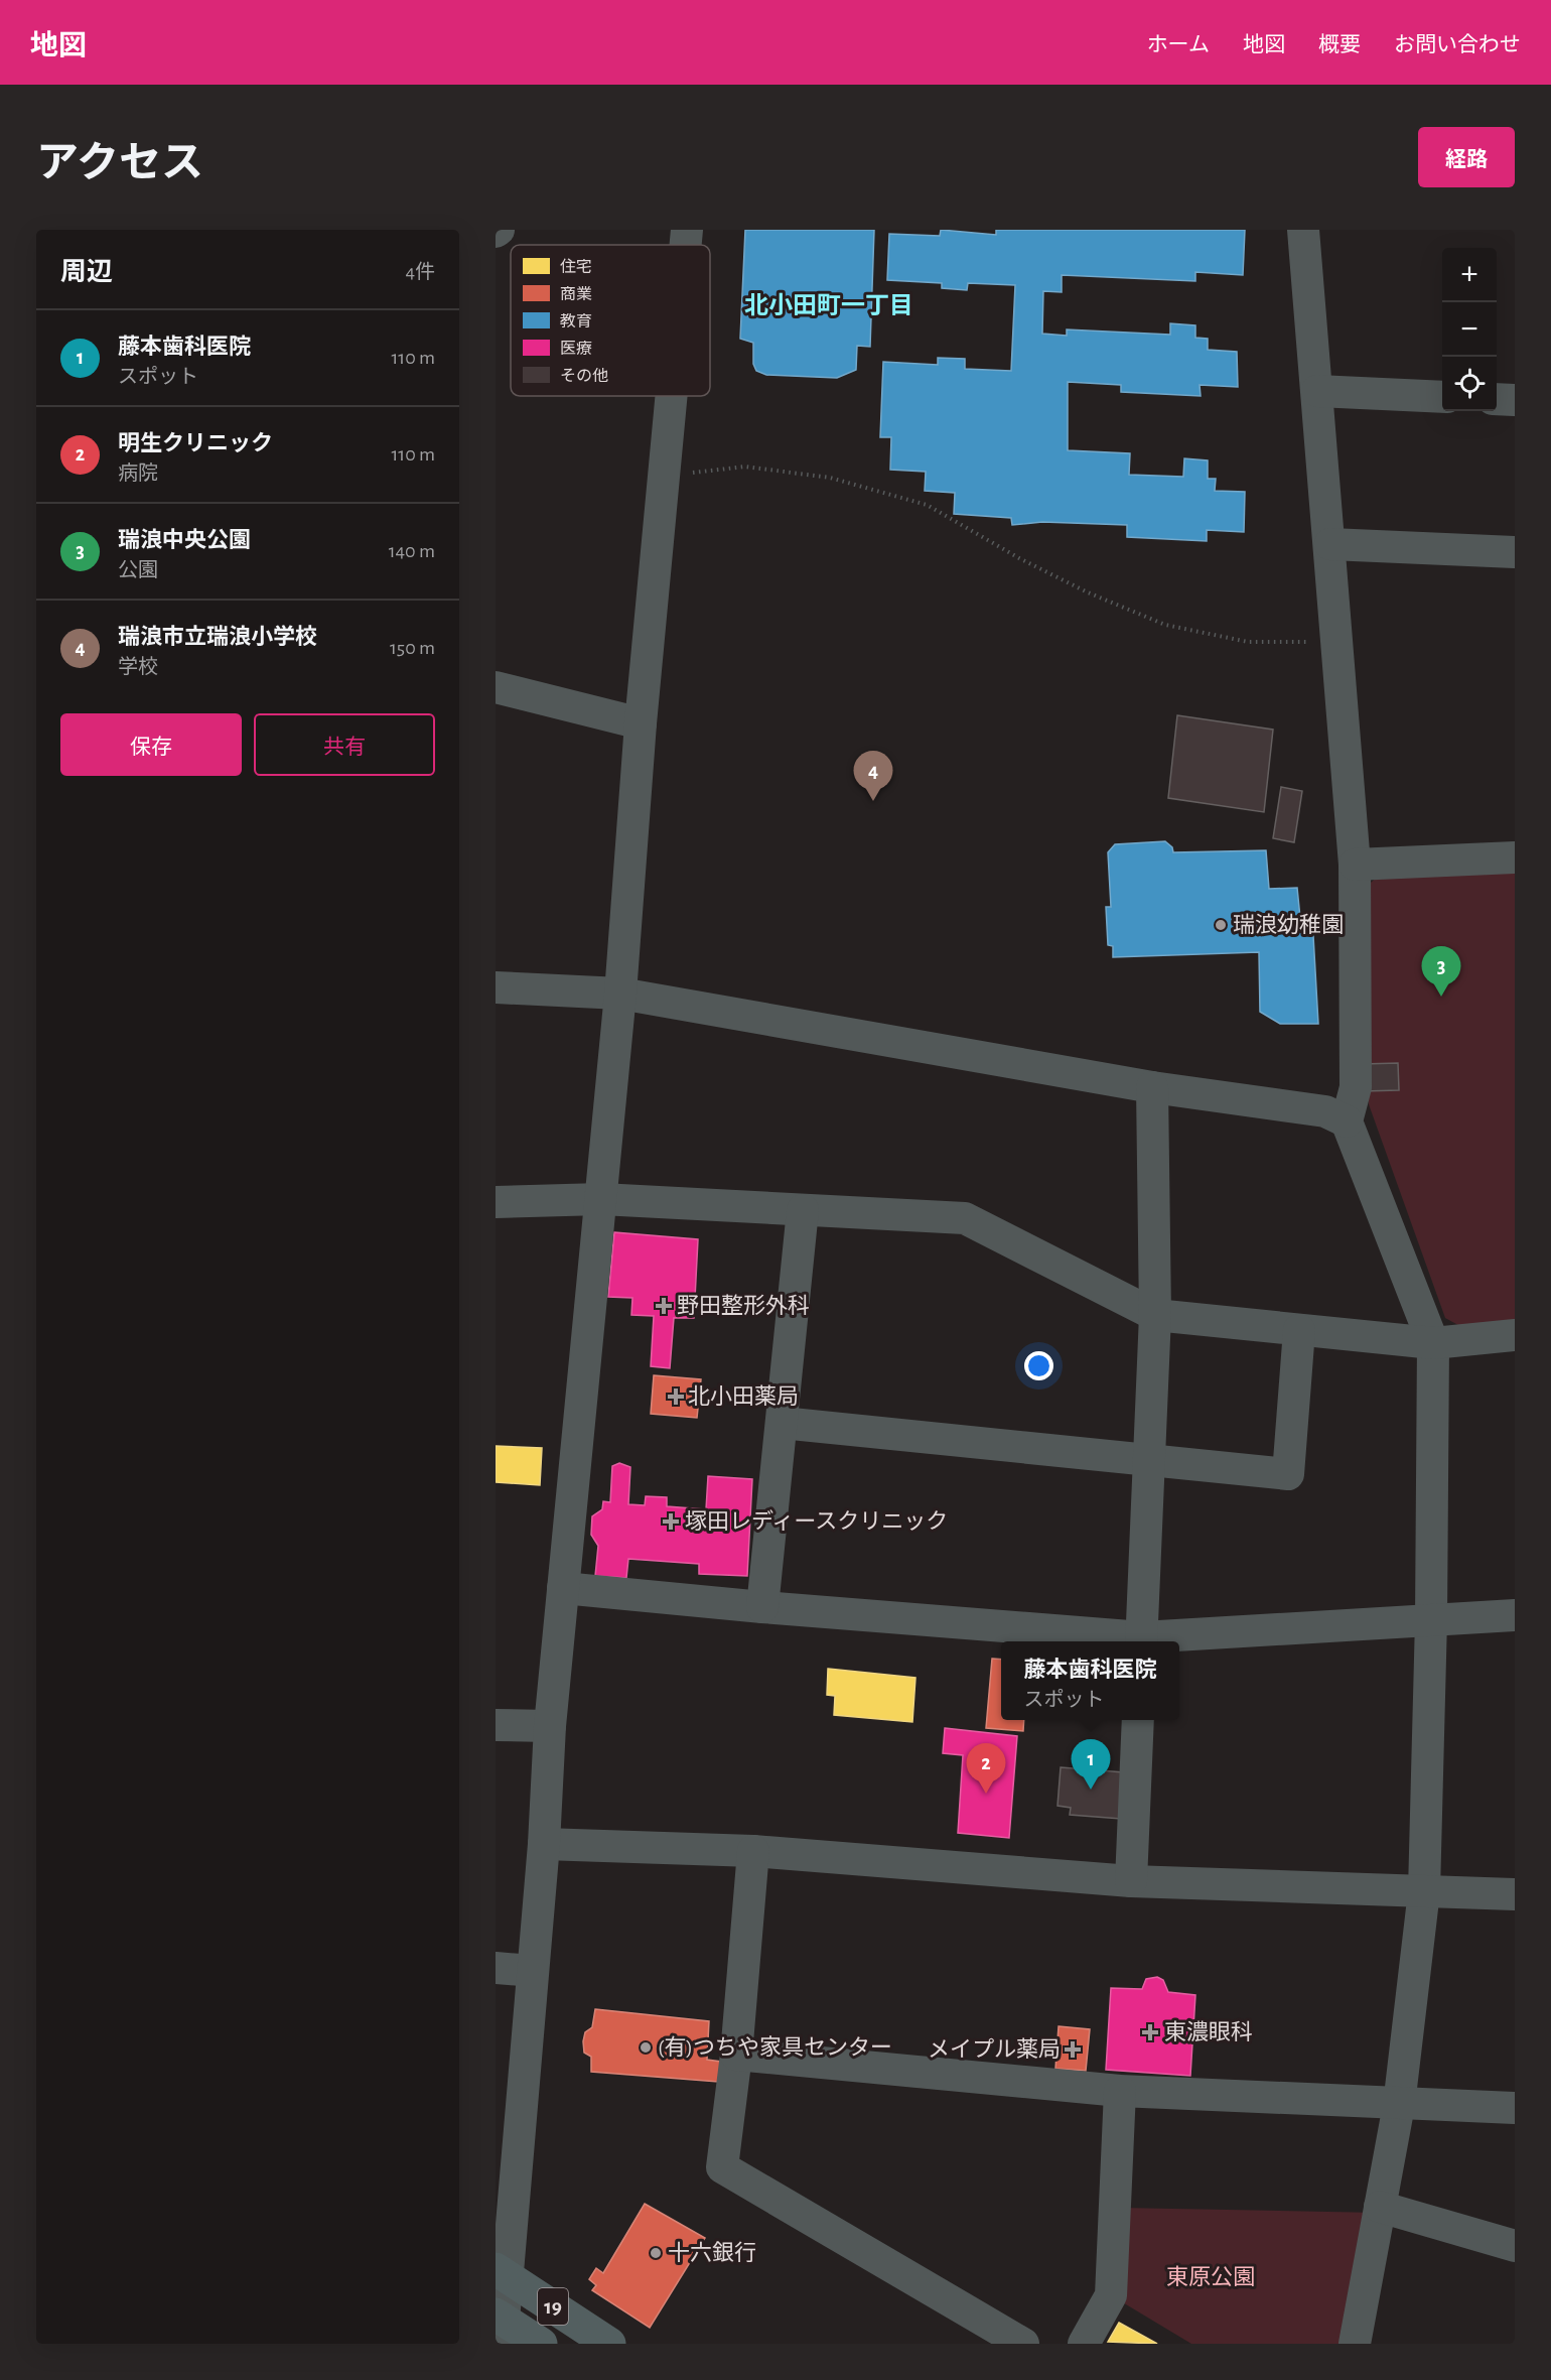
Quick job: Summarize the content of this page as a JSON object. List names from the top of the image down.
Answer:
{
  "streets": {
    "highway": ["19"]
  },
  "districts": ["北小田町一丁目"],
  "parks": ["東原公園"],
  "places": {
    "other": ["瑞浪幼稚園", "(有)つちや家具センター", "十六銀行"],
    "health": [
      "野田整形外科",
      "北小田薬局",
      "塚田レディースクリニック",
      "東濃眼科",
      "メイプル薬局"
    ]
  },
  "legend": [
    "住宅",
    "商業",
    "教育",
    "医療",
    "その他"
  ],
  "page": {
    "header": "地図",
    "nav": [
      "ホーム",
      "地図",
      "概要",
      "お問い合わせ"
    ],
    "title": "アクセス",
    "buttons": [
      "経路",
      ["保存", "共有"]
    ],
    "heading": ["周辺", "4件"],
    "map_buttons": ["+", "−"],
    "list": [
      {
        "mark": "1",
        "name": "藤本歯科医院",
        "note": "スポット",
        "value": "110 m"
      },
      {
        "mark": "2",
        "name": "明生クリニック",
        "note": "病院",
        "value": "110 m"
      },
      {
        "mark": "3",
        "name": "瑞浪中央公園",
        "note": "公園",
        "value": "140 m"
      },
      {
        "mark": "4",
        "name": "瑞浪市立瑞浪小学校",
        "note": "学校",
        "value": "150 m"
      }
    ],
    "pins": [
      "4",
      "3",
      "1",
      "2"
    ],
    "popup": ["藤本歯科医院", "スポット"]
  }
}
